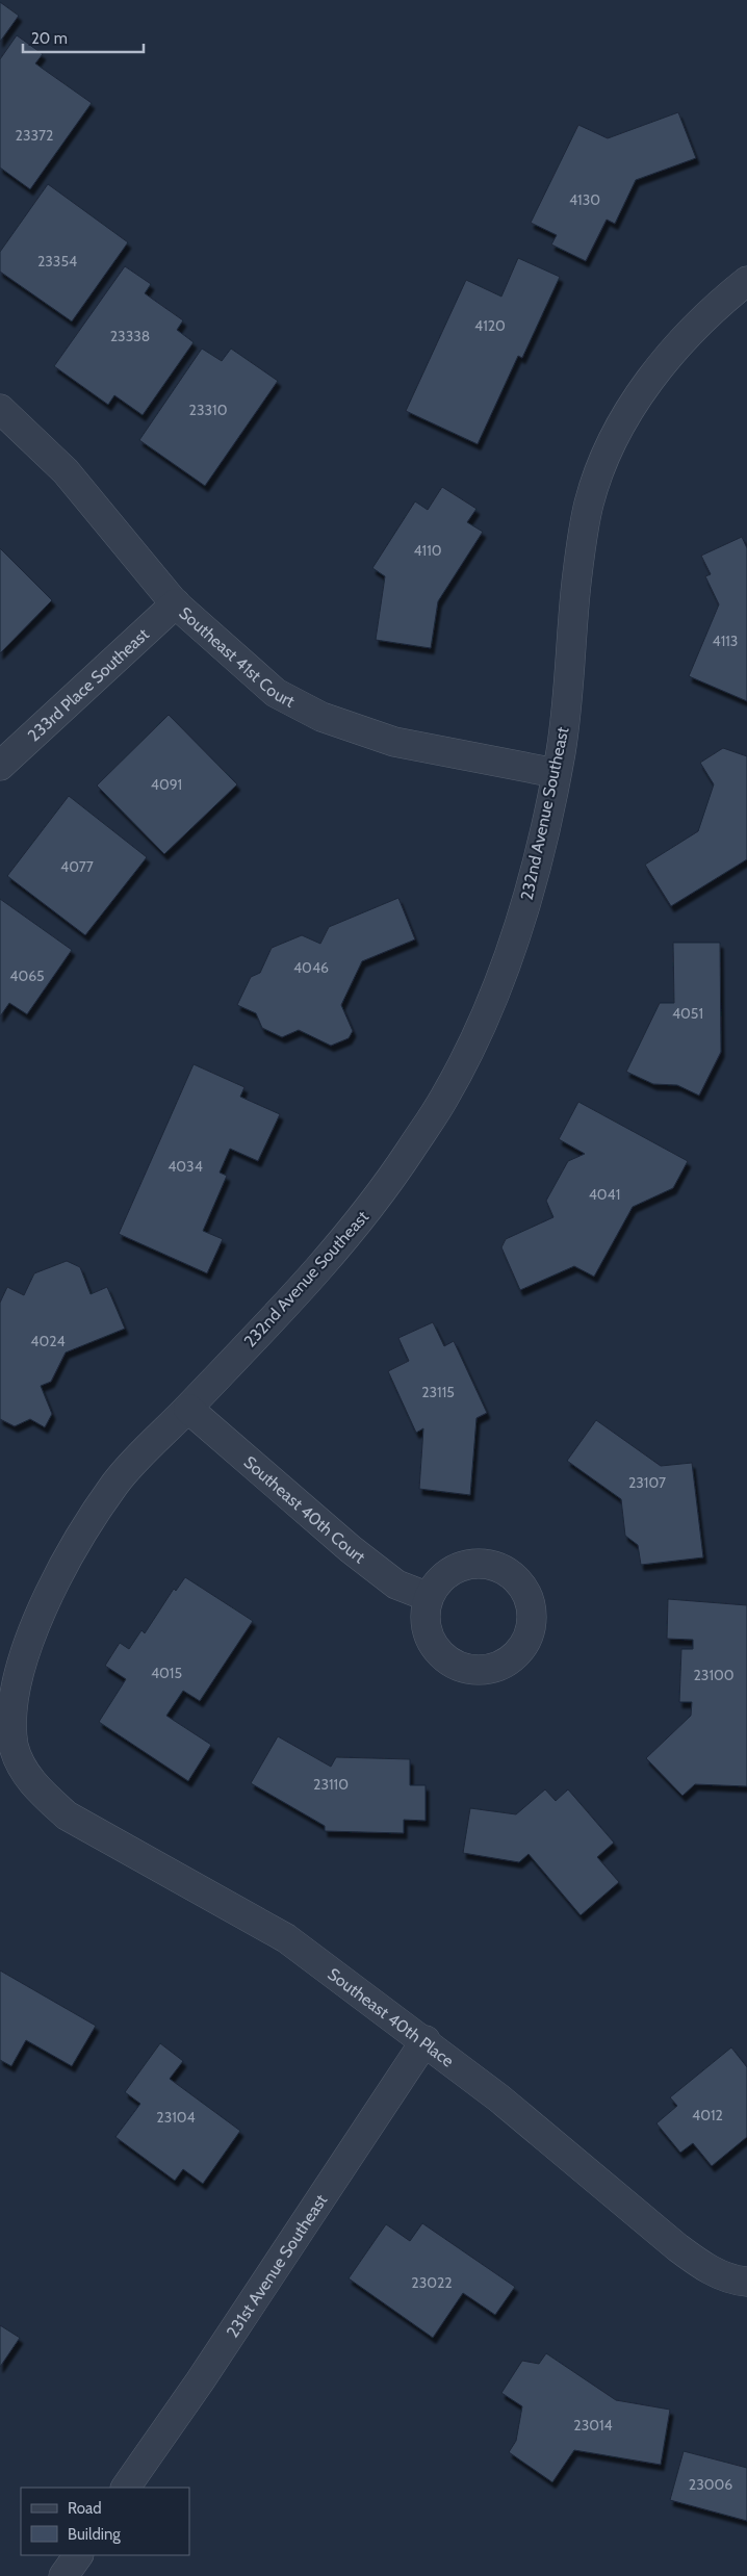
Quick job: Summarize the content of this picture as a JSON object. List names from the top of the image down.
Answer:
{
  "streets": {
    "street": [
      "Southeast 41st Court",
      "233rd Place Southeast",
      "232nd Avenue Southeast",
      "Southeast 40th Court",
      "Southeast 40th Place",
      "231st Avenue Southeast"
    ]
  },
  "crossings": [
    ["Southeast 41st Court", "233rd Place Southeast"],
    ["Southeast 41st Court", "232nd Avenue Southeast"],
    ["232nd Avenue Southeast", "Southeast 40th Court"],
    ["232nd Avenue Southeast", "Southeast 40th Place"],
    ["Southeast 40th Place", "231st Avenue Southeast"]
  ],
  "house_numbers": [
    "23372",
    "4130",
    "23354",
    "4120",
    "23338",
    "23310",
    "4110",
    "4113",
    "4091",
    "4077",
    "4046",
    "4065",
    "4051",
    "4034",
    "4041",
    "4024",
    "23115",
    "23107",
    "4015",
    "23100",
    "23110",
    "4012",
    "23104",
    "23022",
    "23014",
    "23006"
  ],
  "legend": ["Road", "Building"],
  "scale_bar": "20 m"
}
